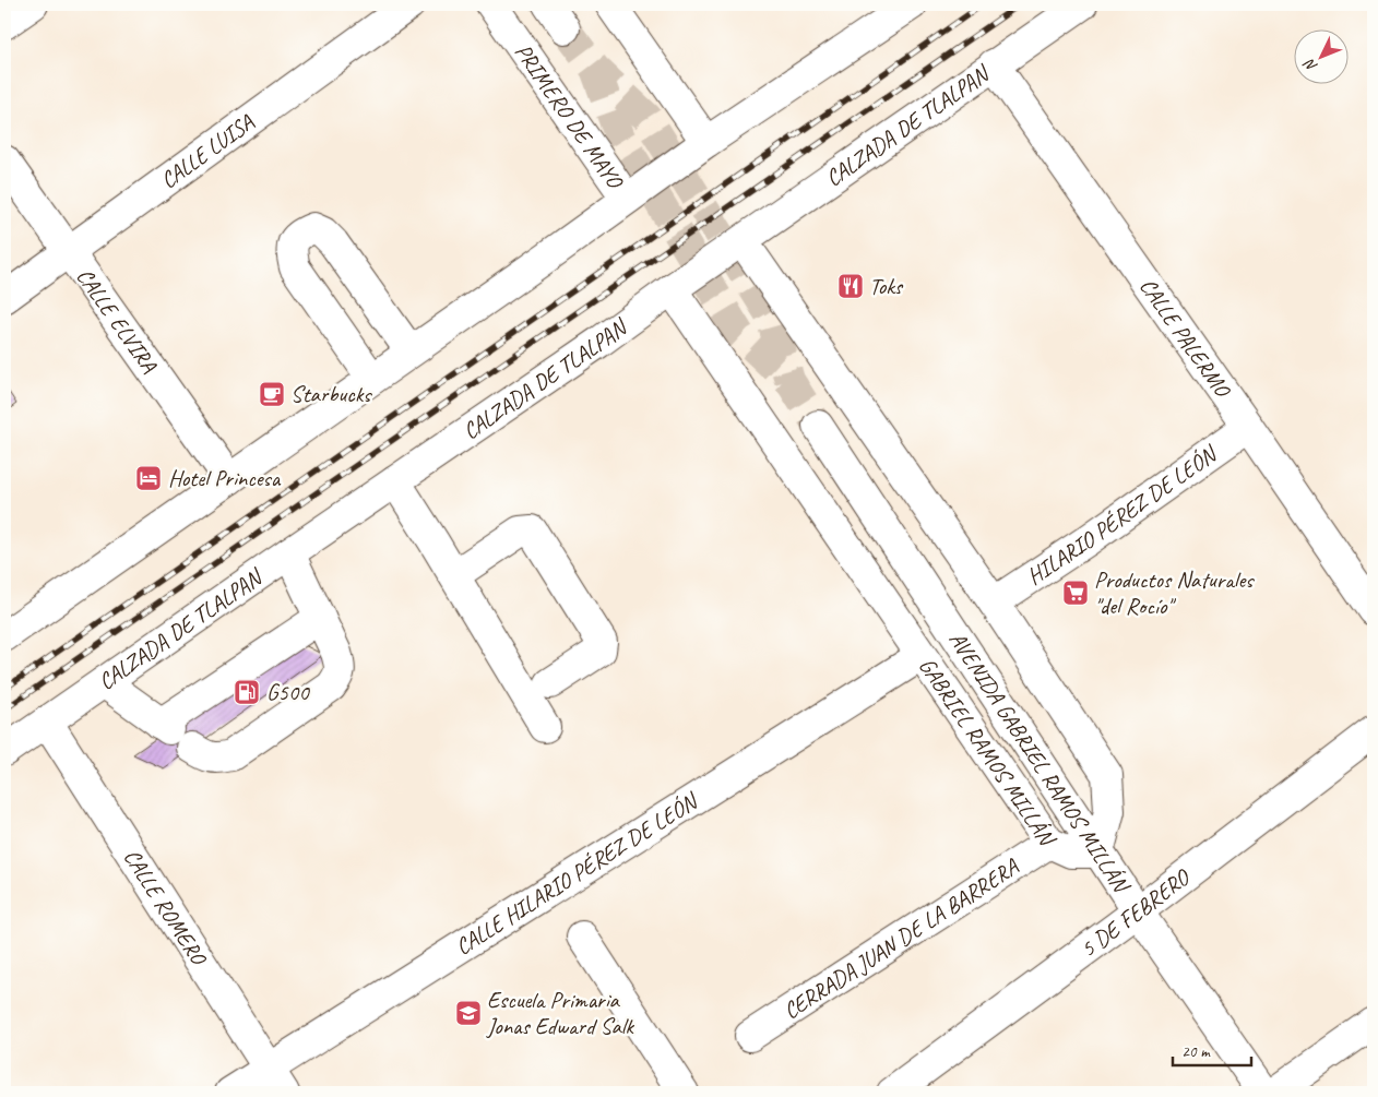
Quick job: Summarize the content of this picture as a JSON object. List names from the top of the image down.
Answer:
{
  "streets": {
    "main road": [
      "PRIMERO DE MAYO",
      "CALZADA DE TLALPAN",
      "CALLE LUISA",
      "CALLE ELVIRA",
      "CALLE PALERMO",
      "HILARIO PÉREZ DE LEÓN",
      "GABRIEL RAMOS MILLÁN",
      "AVENIDA GABRIEL RAMOS MILLÁN",
      "CALLE HILARIO PÉREZ DE LEÓN",
      "CALLE ROMERO",
      "5 DE FEBRERO",
      "CERRADA JUAN DE LA BARRERA"
    ]
  },
  "crossings": [
    ["CALZADA DE TLALPAN", "CALLE PALERMO"],
    ["CALZADA DE TLALPAN", "GABRIEL RAMOS MILLÁN"],
    ["CALZADA DE TLALPAN", "CALLE ROMERO"],
    ["CALLE LUISA", "CALLE ELVIRA"],
    ["CALLE PALERMO", "HILARIO PÉREZ DE LEÓN"],
    ["GABRIEL RAMOS MILLÁN", "AVENIDA GABRIEL RAMOS MILLÁN"],
    ["GABRIEL RAMOS MILLÁN", "CALLE HILARIO PÉREZ DE LEÓN"],
    ["GABRIEL RAMOS MILLÁN", "CERRADA JUAN DE LA BARRERA"],
    ["AVENIDA GABRIEL RAMOS MILLÁN", "5 DE FEBRERO"],
    ["CALLE HILARIO PÉREZ DE LEÓN", "CALLE ROMERO"]
  ],
  "places": {
    "restaurant": ["Toks"],
    "cafe": ["Starbucks"],
    "hotel": ["Hotel Princesa"],
    "supermarket": ["Productos Naturales \"del Rocío\""],
    "fuel station": ["G500"],
    "school or university": ["Escuela Primaria Jonas Edward Salk"]
  },
  "scale_bar": "20 m",
  "north": "bottom left"
}
